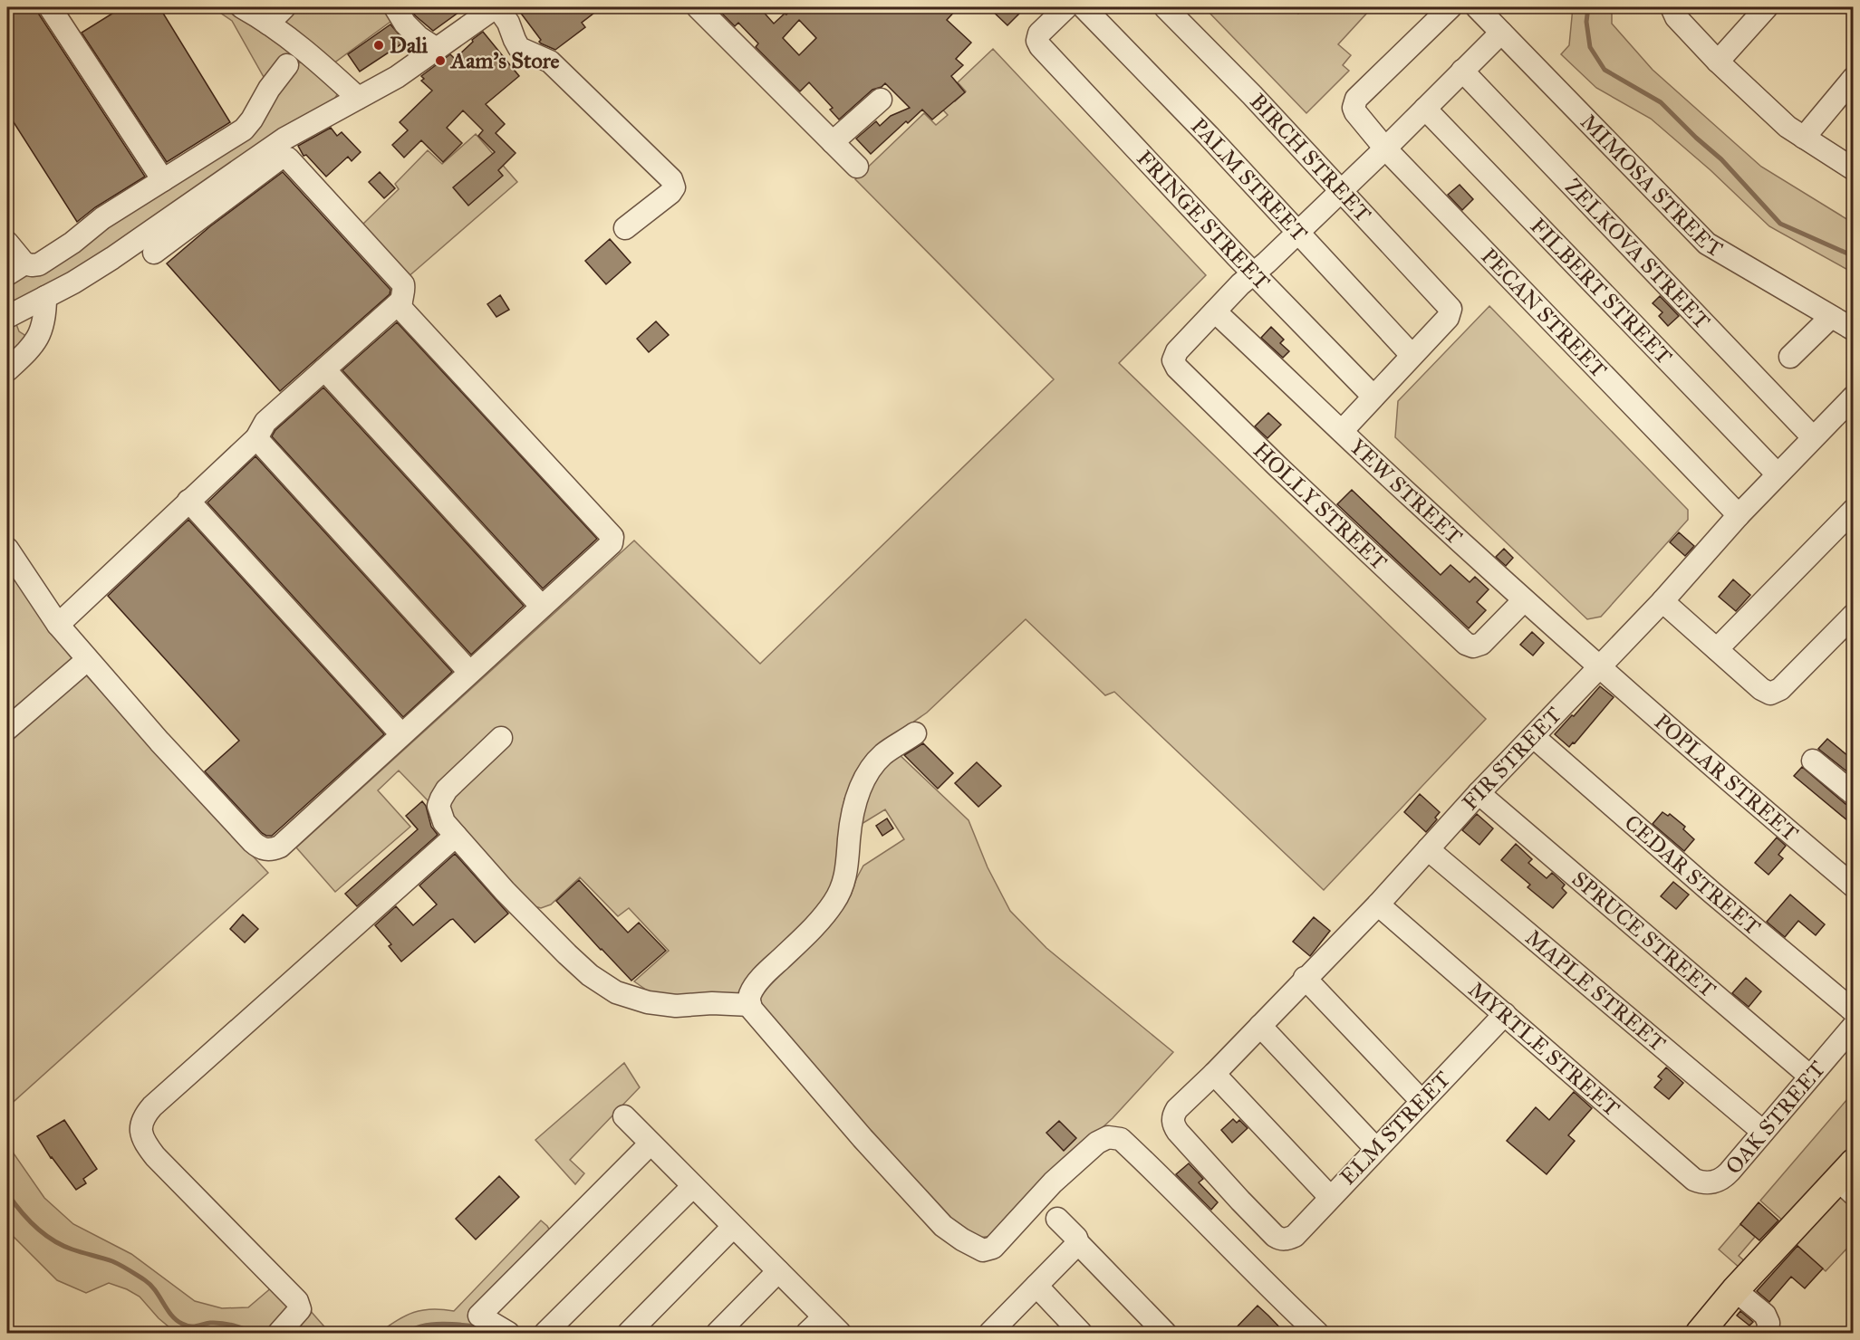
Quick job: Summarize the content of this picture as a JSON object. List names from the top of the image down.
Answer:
{
  "streets": {
    "street": [
      "BIRCH STREET",
      "PALM STREET",
      "MIMOSA STREET",
      "FRINGE STREET",
      "ZELKOVA STREET",
      "FILBERT STREET",
      "PECAN STREET",
      "YEW STREET",
      "HOLLY STREET",
      "FIR STREET",
      "POPLAR STREET",
      "CEDAR STREET",
      "SPRUCE STREET",
      "MAPLE STREET",
      "MYRTLE STREET",
      "OAK STREET",
      "ELM STREET"
    ]
  },
  "crossings": [
    ["BIRCH STREET", "PALM STREET"],
    ["ZELKOVA STREET", "FIR STREET"],
    ["FILBERT STREET", "FIR STREET"],
    ["PECAN STREET", "FIR STREET"],
    ["YEW STREET", "HOLLY STREET"],
    ["YEW STREET", "FIR STREET"],
    ["YEW STREET", "POPLAR STREET"],
    ["FIR STREET", "POPLAR STREET"],
    ["FIR STREET", "CEDAR STREET"],
    ["FIR STREET", "SPRUCE STREET"],
    ["FIR STREET", "MAPLE STREET"],
    ["FIR STREET", "MYRTLE STREET"],
    ["FIR STREET", "ELM STREET"],
    ["SPRUCE STREET", "OAK STREET"],
    ["MAPLE STREET", "OAK STREET"],
    ["MYRTLE STREET", "OAK STREET"],
    ["MYRTLE STREET", "ELM STREET"]
  ],
  "places": ["Dali", "Aam's Store"]
}
